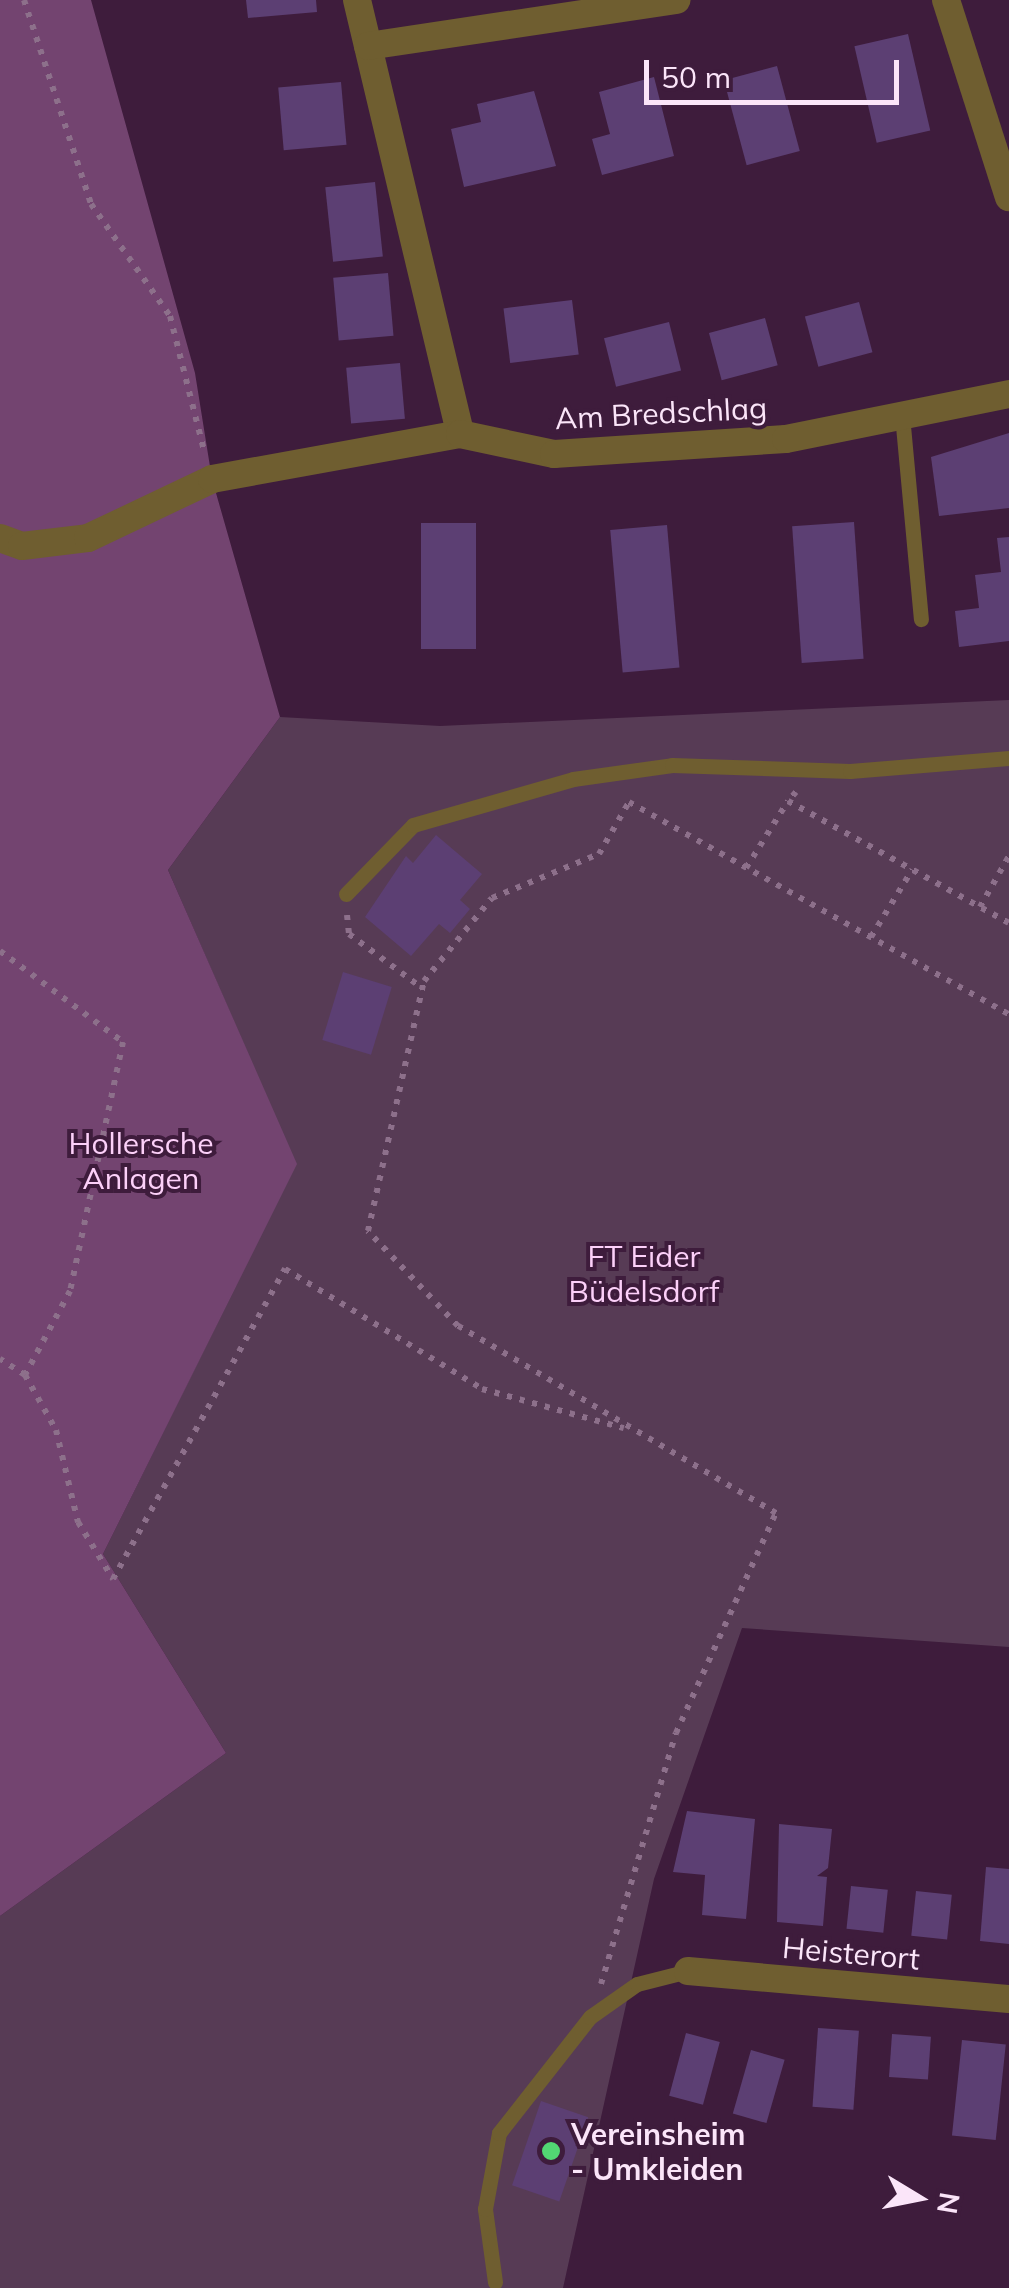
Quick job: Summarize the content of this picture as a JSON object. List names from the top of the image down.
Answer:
{
  "streets": {
    "street": ["Am Bredschlag", "Heisterort"]
  },
  "parks": ["Hollersche Anlagen", "FT Eider Büdelsdorf"],
  "places": ["Vereinsheim - Umkleiden"],
  "scale_bar": "50 m",
  "north": "right"
}
